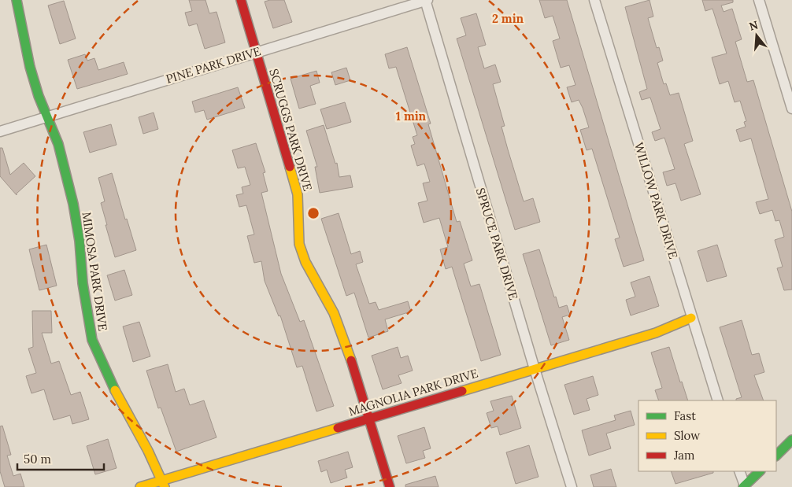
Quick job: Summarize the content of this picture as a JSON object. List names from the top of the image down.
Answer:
{
  "streets": {
    "street": [
      "PINE PARK DRIVE",
      "SCRUGGS PARK DRIVE",
      "WILLOW PARK DRIVE",
      "SPRUCE PARK DRIVE",
      "MIMOSA PARK DRIVE",
      "MAGNOLIA PARK DRIVE"
    ]
  },
  "crossings": [
    ["PINE PARK DRIVE", "SCRUGGS PARK DRIVE"],
    ["PINE PARK DRIVE", "SPRUCE PARK DRIVE"],
    ["PINE PARK DRIVE", "MIMOSA PARK DRIVE"],
    ["SCRUGGS PARK DRIVE", "MAGNOLIA PARK DRIVE"],
    ["WILLOW PARK DRIVE", "MAGNOLIA PARK DRIVE"],
    ["SPRUCE PARK DRIVE", "MAGNOLIA PARK DRIVE"],
    ["MIMOSA PARK DRIVE", "MAGNOLIA PARK DRIVE"]
  ],
  "legend": ["Fast", "Slow", "Jam"],
  "scale_bar": "50 m",
  "north": "top",
  "rings": ["2 min", "1 min"]
}
